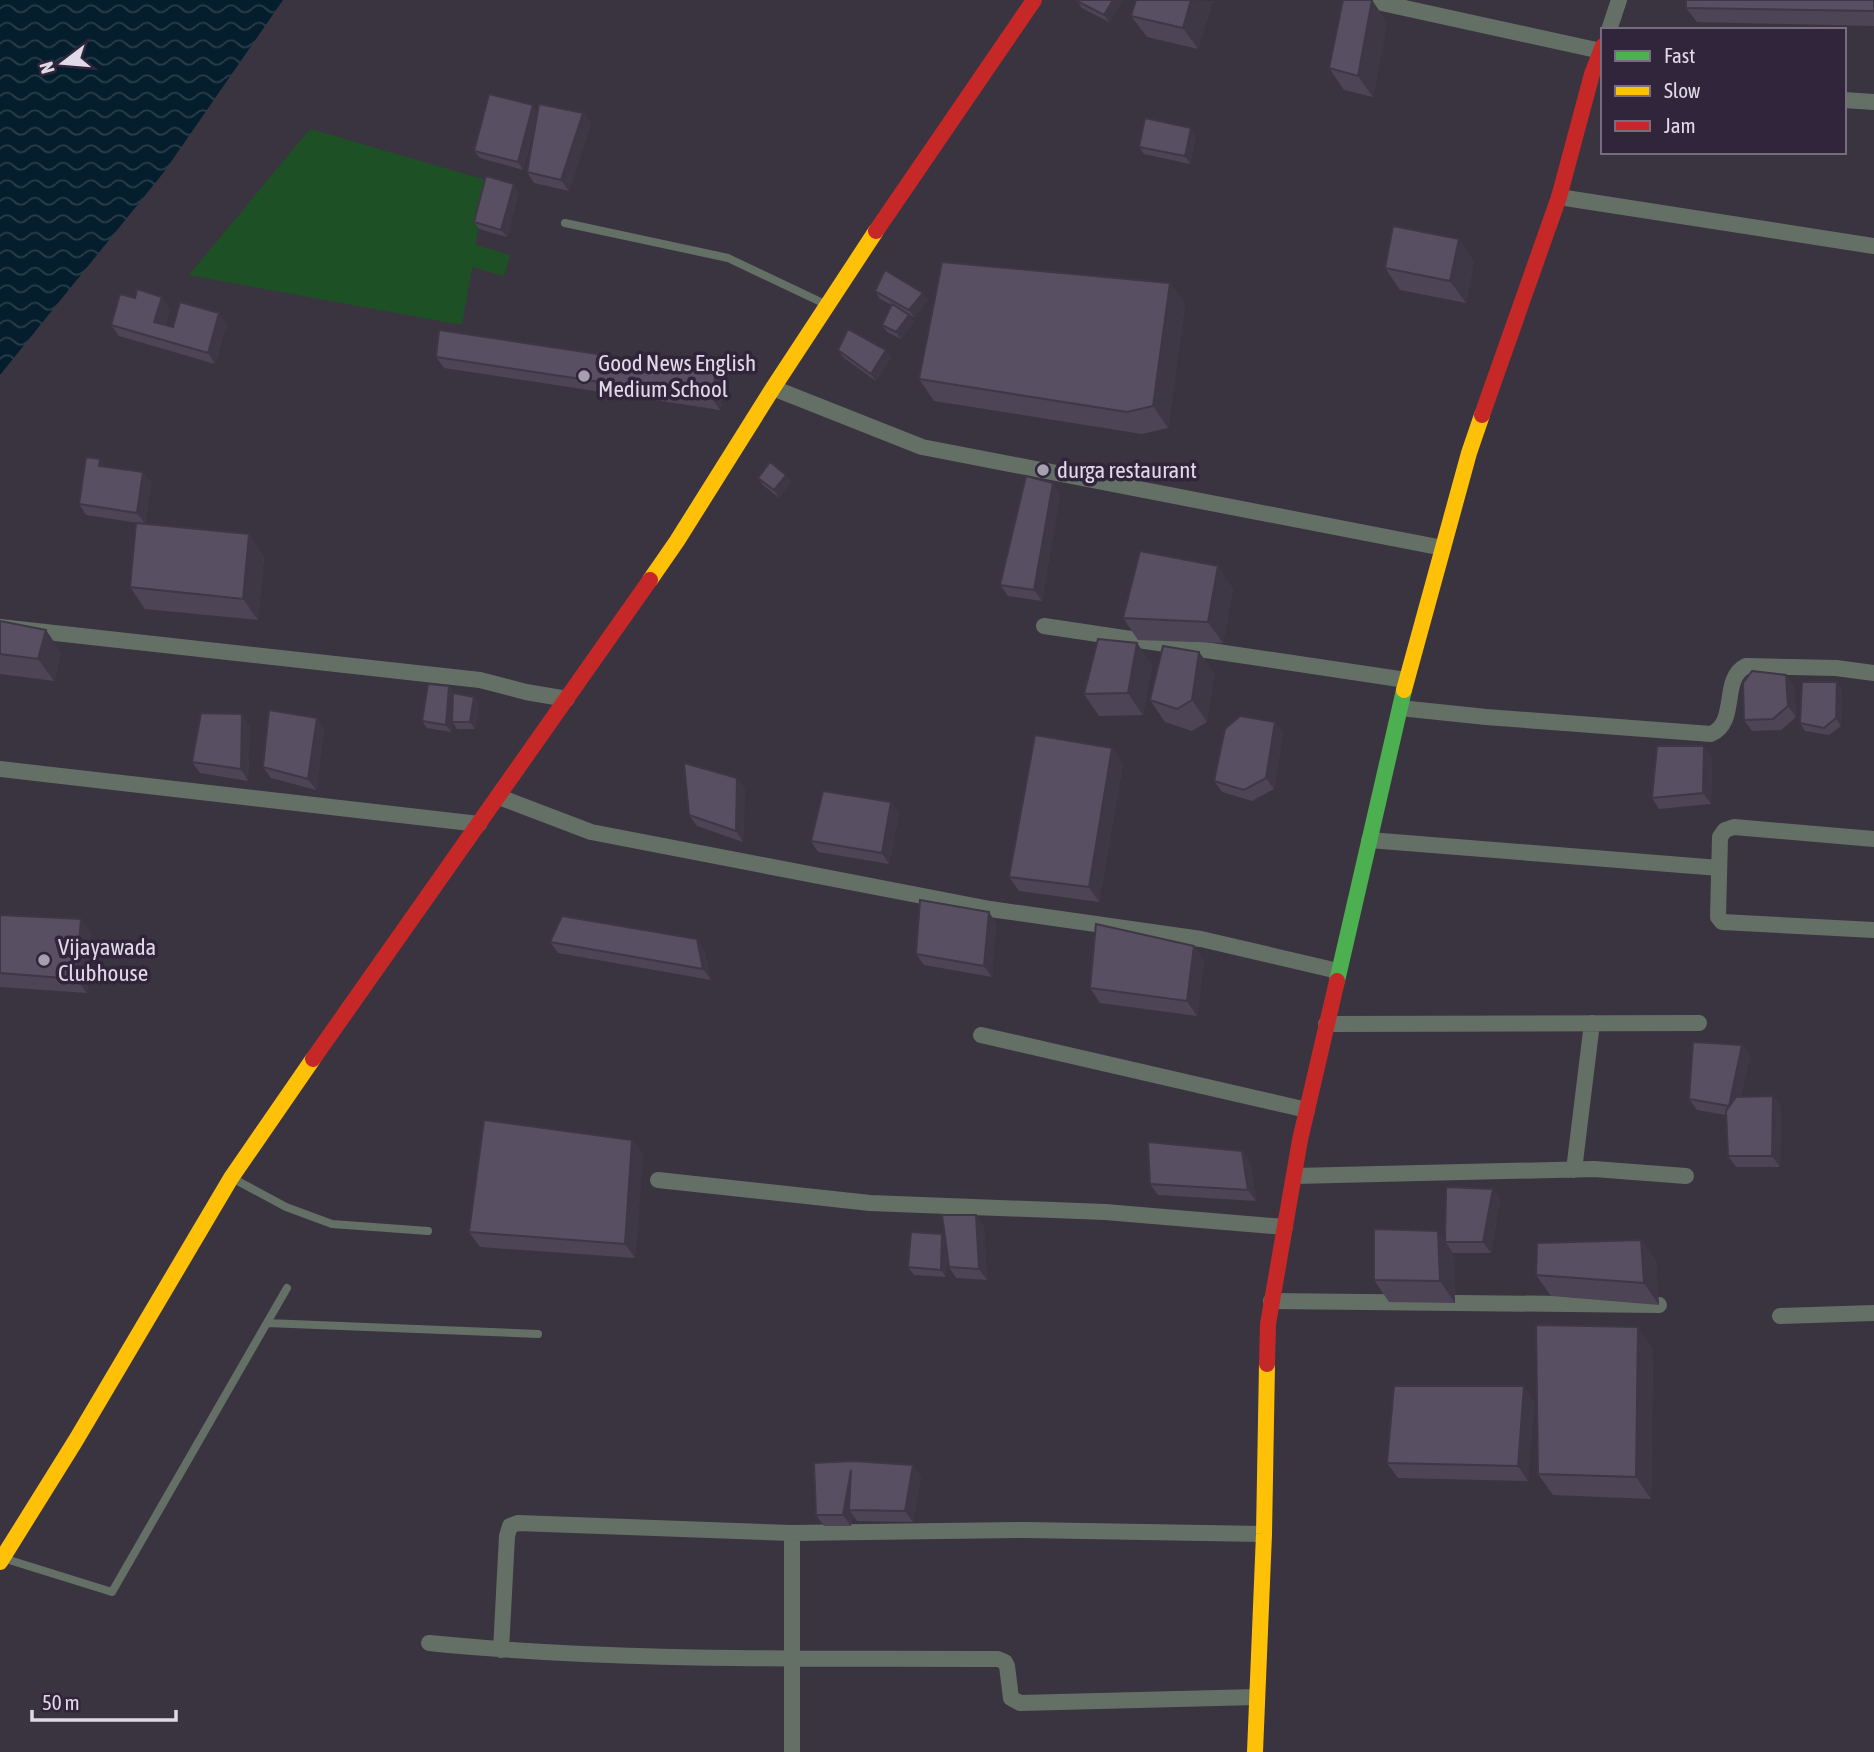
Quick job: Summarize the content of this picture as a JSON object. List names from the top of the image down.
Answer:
{
  "places": ["Good News English Medium School", "durga restaurant", "Vijayawada Clubhouse"],
  "legend": ["Fast", "Slow", "Jam"],
  "scale_bar": "50 m",
  "north": "left"
}
